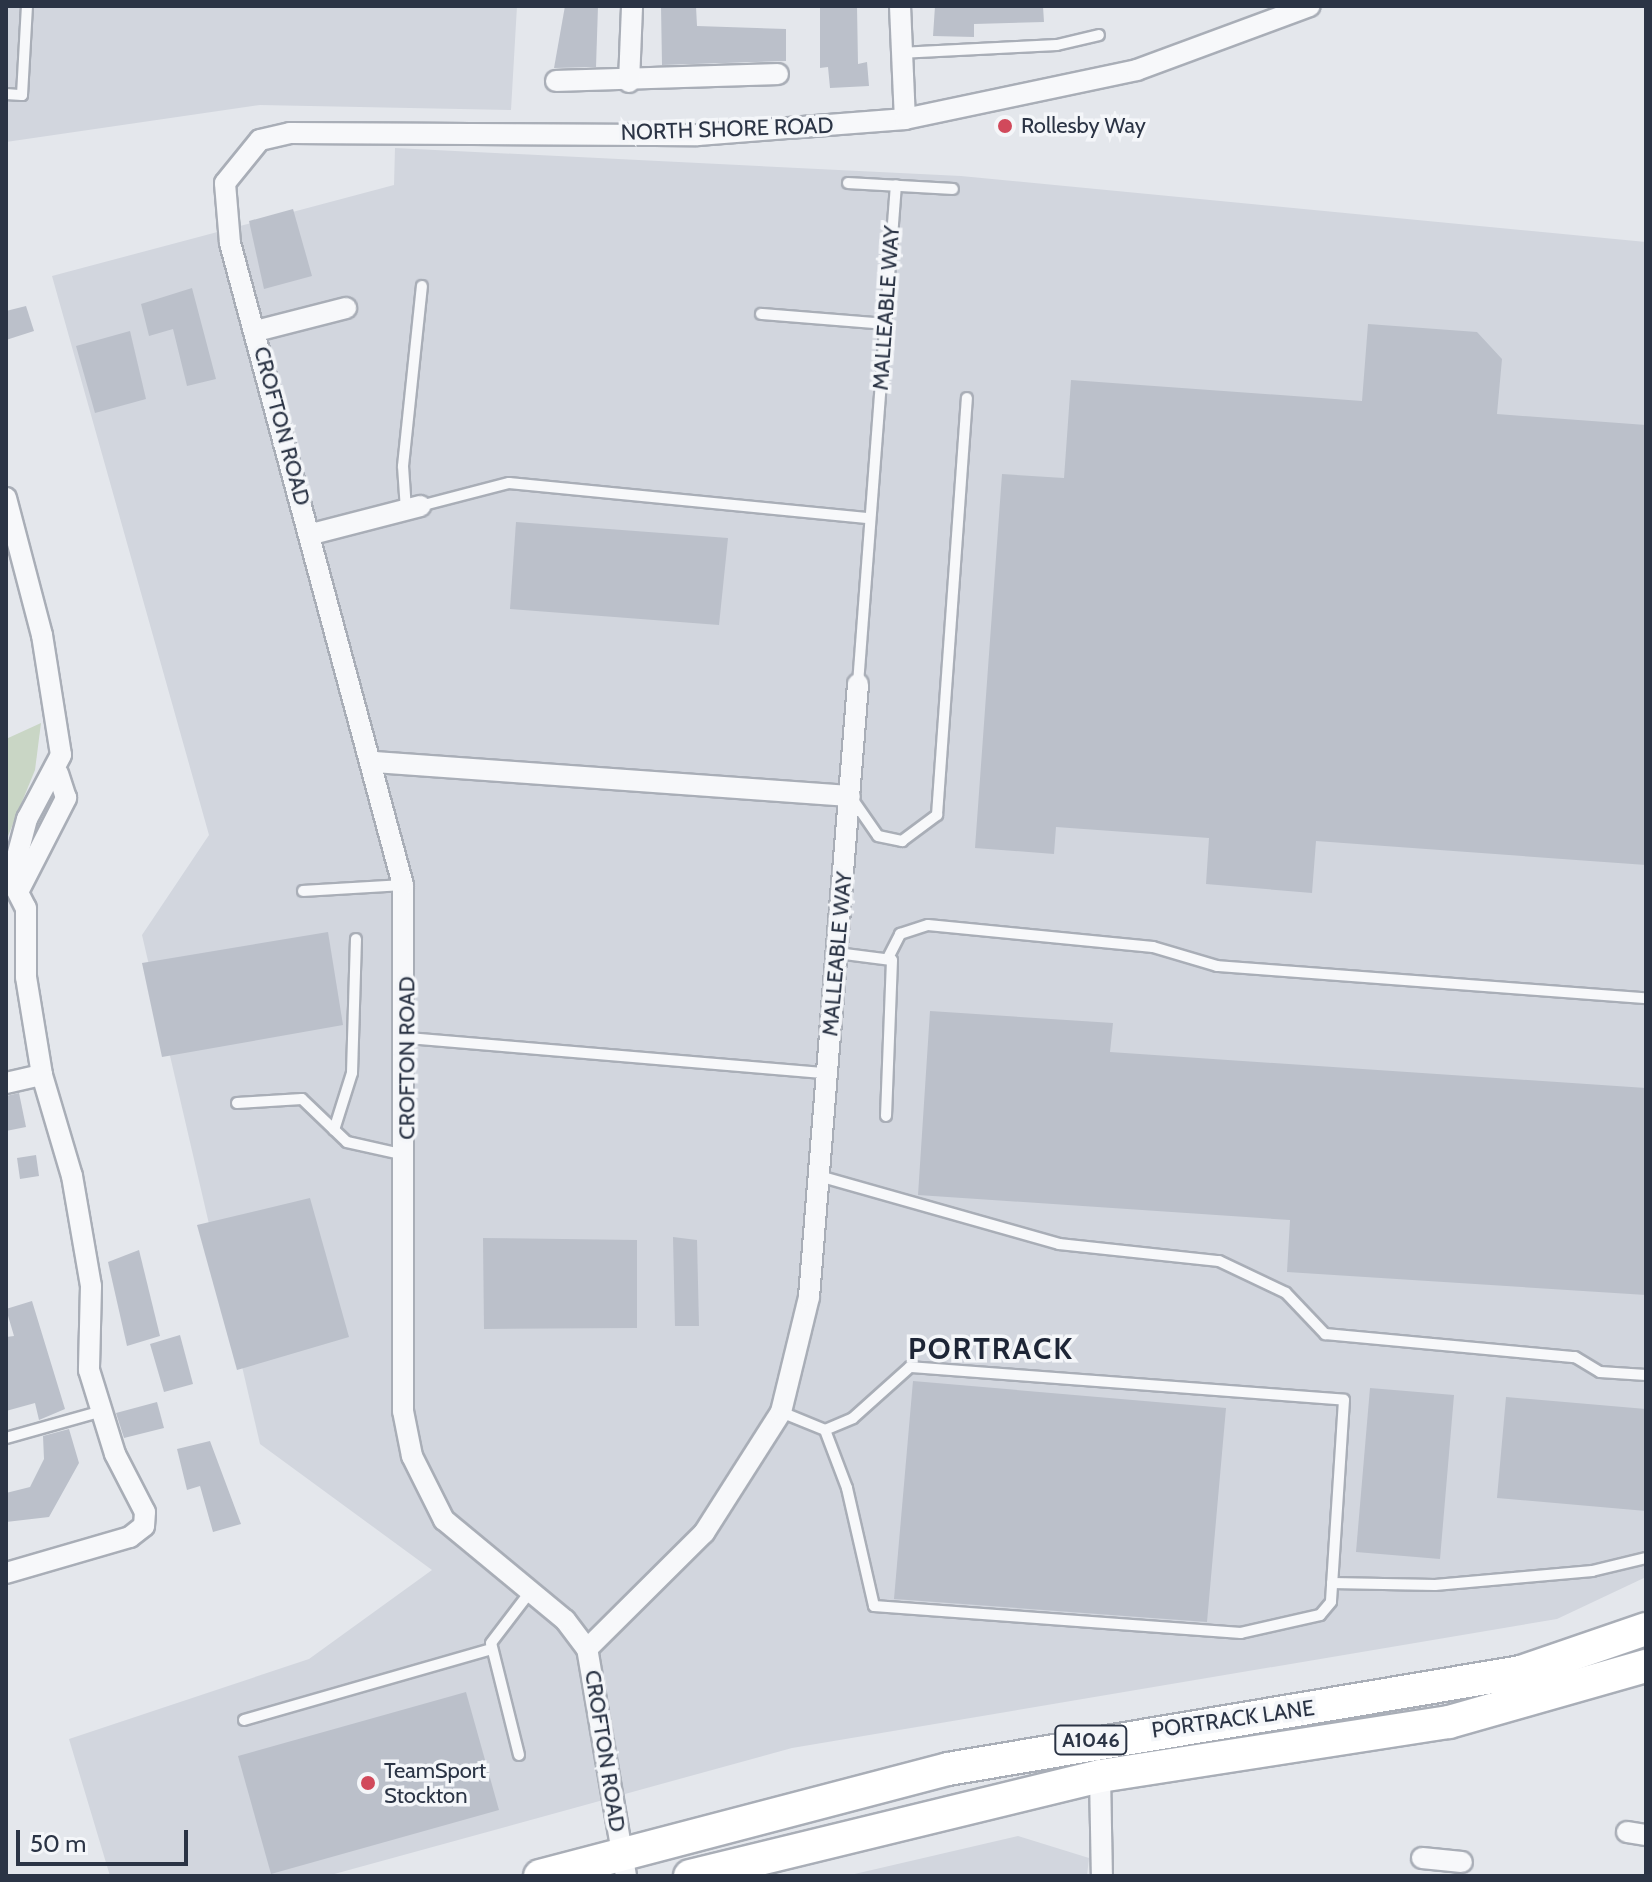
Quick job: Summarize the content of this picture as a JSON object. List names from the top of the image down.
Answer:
{
  "streets": {
    "main road": ["PORTRACK LANE", "A1046"],
    "street": ["NORTH SHORE ROAD", "MALLEABLE WAY", "CROFTON ROAD"]
  },
  "crossings": [
    ["NORTH SHORE ROAD", "CROFTON ROAD"],
    ["MALLEABLE WAY", "CROFTON ROAD"],
    ["CROFTON ROAD", "PORTRACK LANE"]
  ],
  "districts": ["PORTRACK"],
  "places": ["Rollesby Way", "TeamSport Stockton"],
  "scale_bar": "50 m"
}
